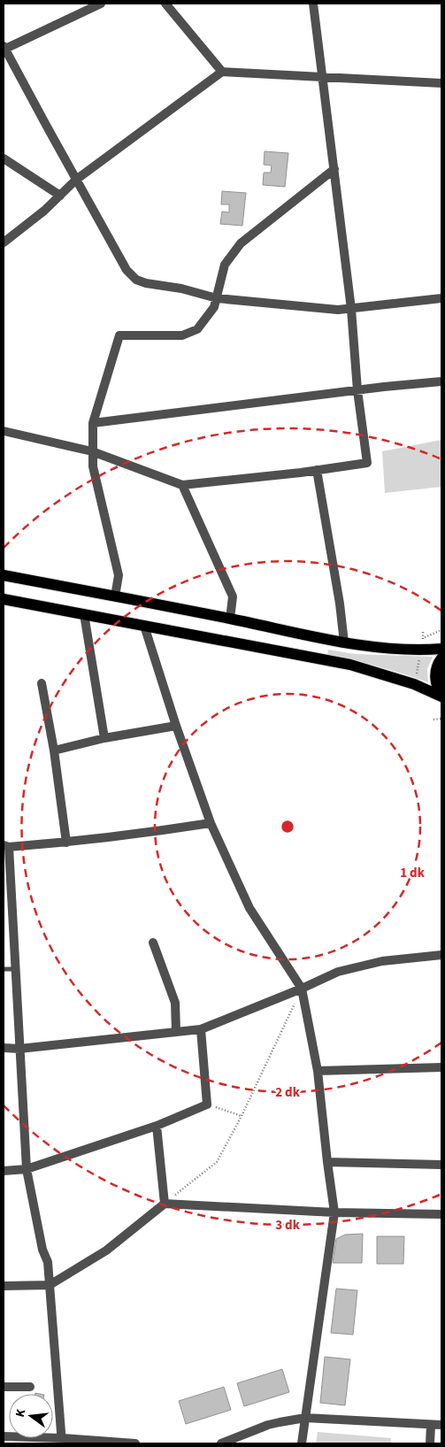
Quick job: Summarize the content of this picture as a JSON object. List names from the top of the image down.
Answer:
{
  "north": "left",
  "rings": ["1 dk", "2 dk", "3 dk"]
}
